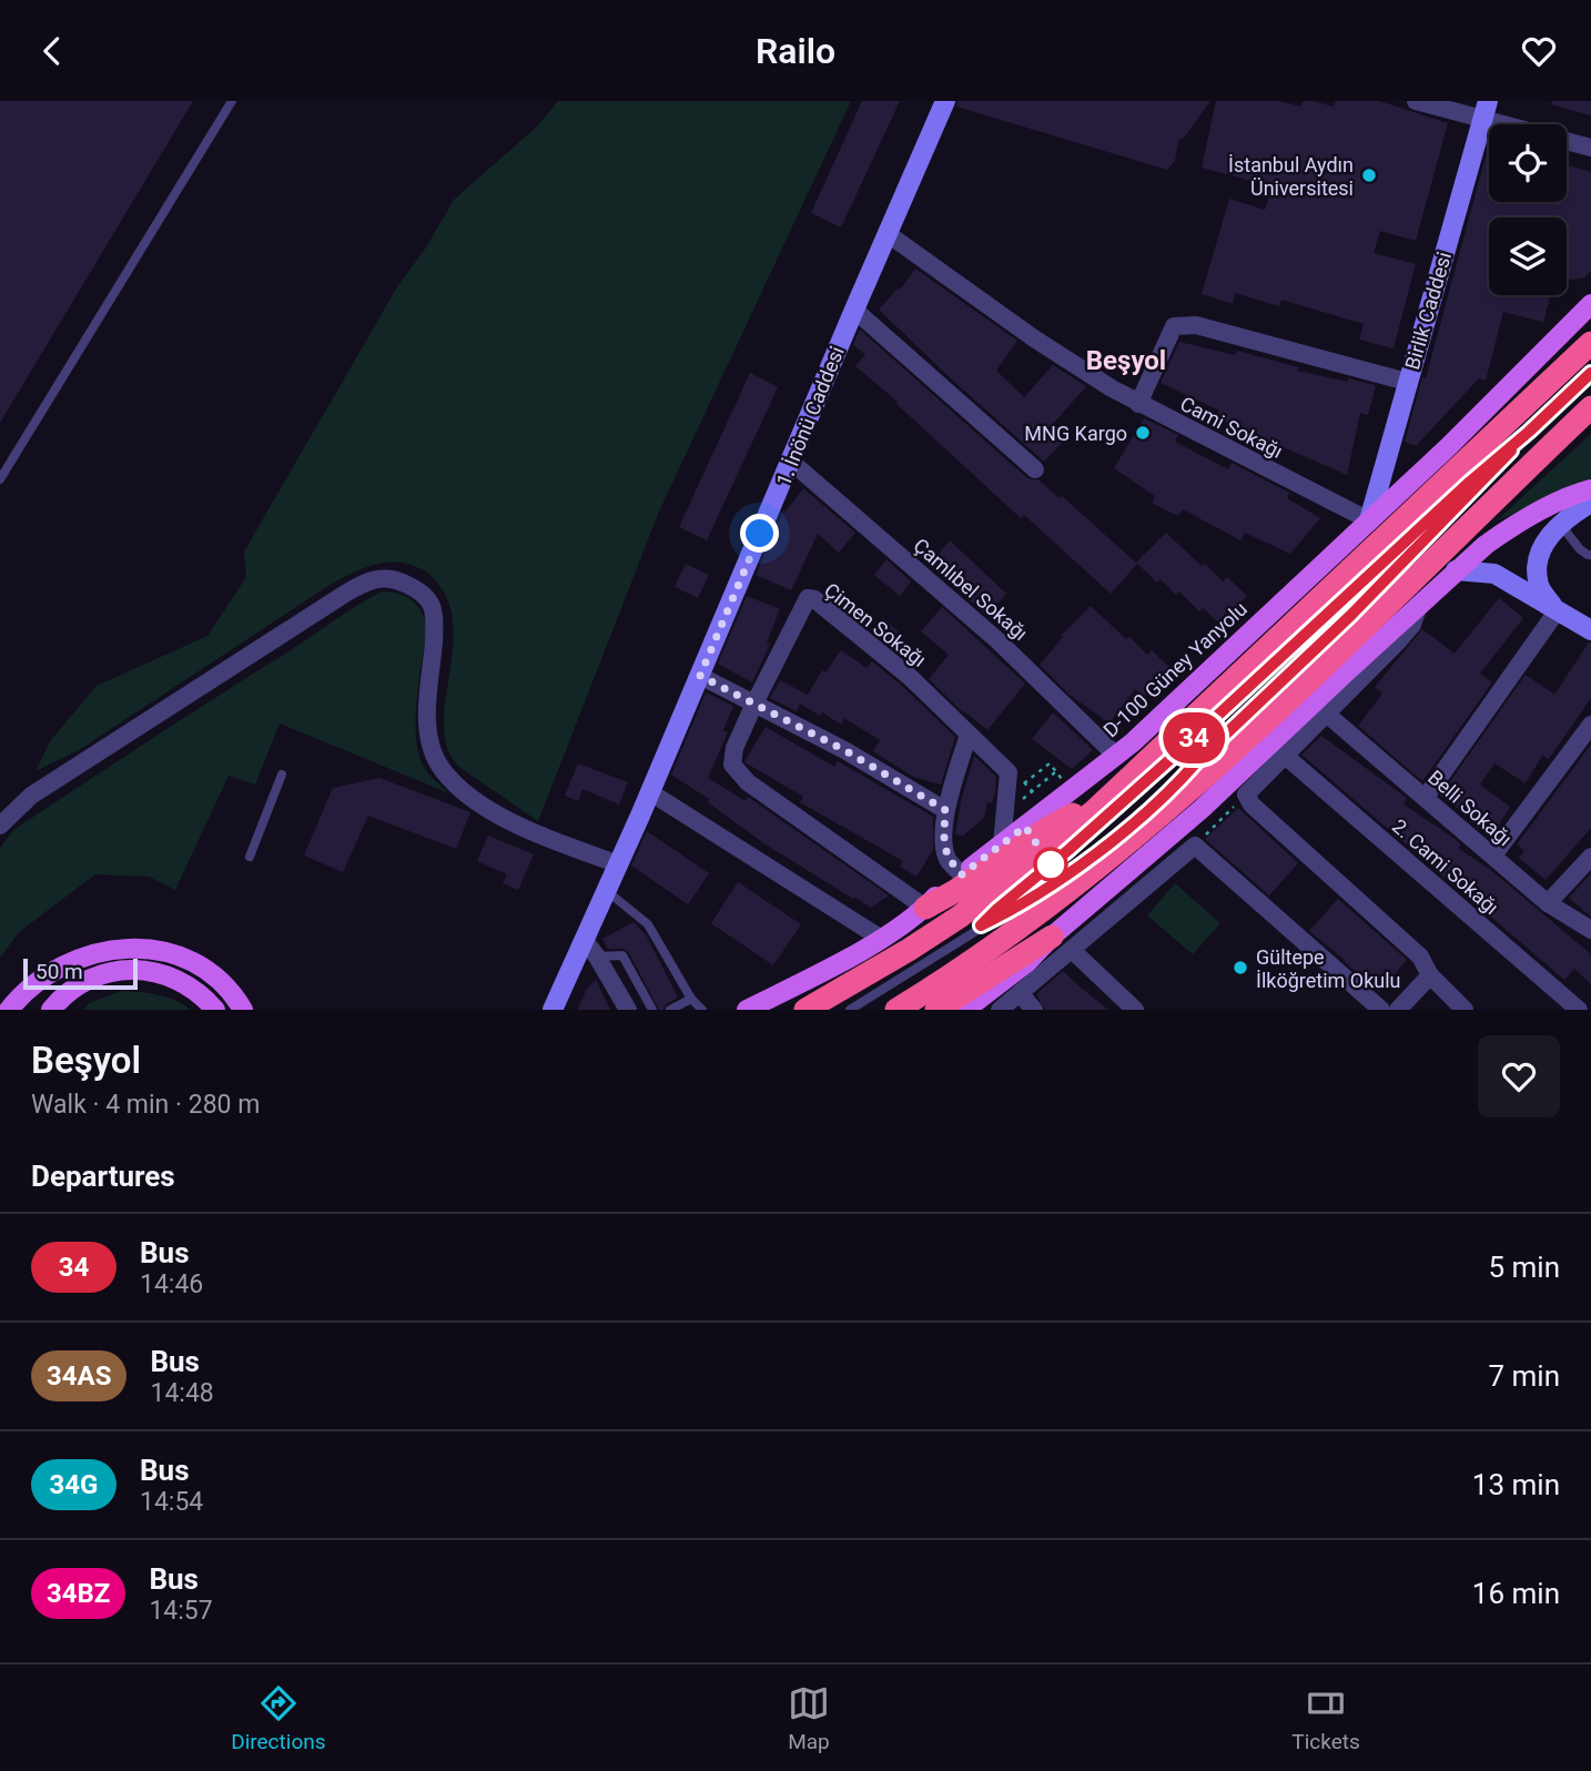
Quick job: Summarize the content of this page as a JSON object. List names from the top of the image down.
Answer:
{
  "streets": {
    "main road": ["Birlik Caddesi", "1. İnönü Caddesi", "D-100 Güney Yanyolu"],
    "street": [
      "Cami Sokağı",
      "Çamlıbel Sokağı",
      "Çimen Sokağı",
      "Belli Sokağı",
      "2. Cami Sokağı"
    ]
  },
  "crossings": [
    ["Birlik Caddesi", "Cami Sokağı"],
    ["Birlik Caddesi", "D-100 Güney Yanyolu"],
    ["1. İnönü Caddesi", "Cami Sokağı"],
    ["1. İnönü Caddesi", "Çamlıbel Sokağı"],
    ["Cami Sokağı", "D-100 Güney Yanyolu"],
    ["Çamlıbel Sokağı", "D-100 Güney Yanyolu"]
  ],
  "districts": ["Beşyol"],
  "places": ["İstanbul Aydın Üniversitesi", "MNG Kargo", "Gültepe İlköğretim Okulu"],
  "lines": ["bus line 34"],
  "scale_bar": "50 m",
  "page": {
    "header": "Railo",
    "on_map": "34",
    "scale": "50 m",
    "heading": [
      ["Beşyol", "Walk · 4 min · 280 m"],
      "Departures"
    ],
    "list": [
      {
        "mark": "34",
        "name": "Bus",
        "note": "14:46",
        "value": "5 min"
      },
      {
        "mark": "34AS",
        "name": "Bus",
        "note": "14:48",
        "value": "7 min"
      },
      {
        "mark": "34G",
        "name": "Bus",
        "note": "14:54",
        "value": "13 min"
      },
      {
        "mark": "34BZ",
        "name": "Bus",
        "note": "14:57",
        "value": "16 min"
      }
    ],
    "tabs": ["Directions", "Map", "Tickets"]
  }
}
